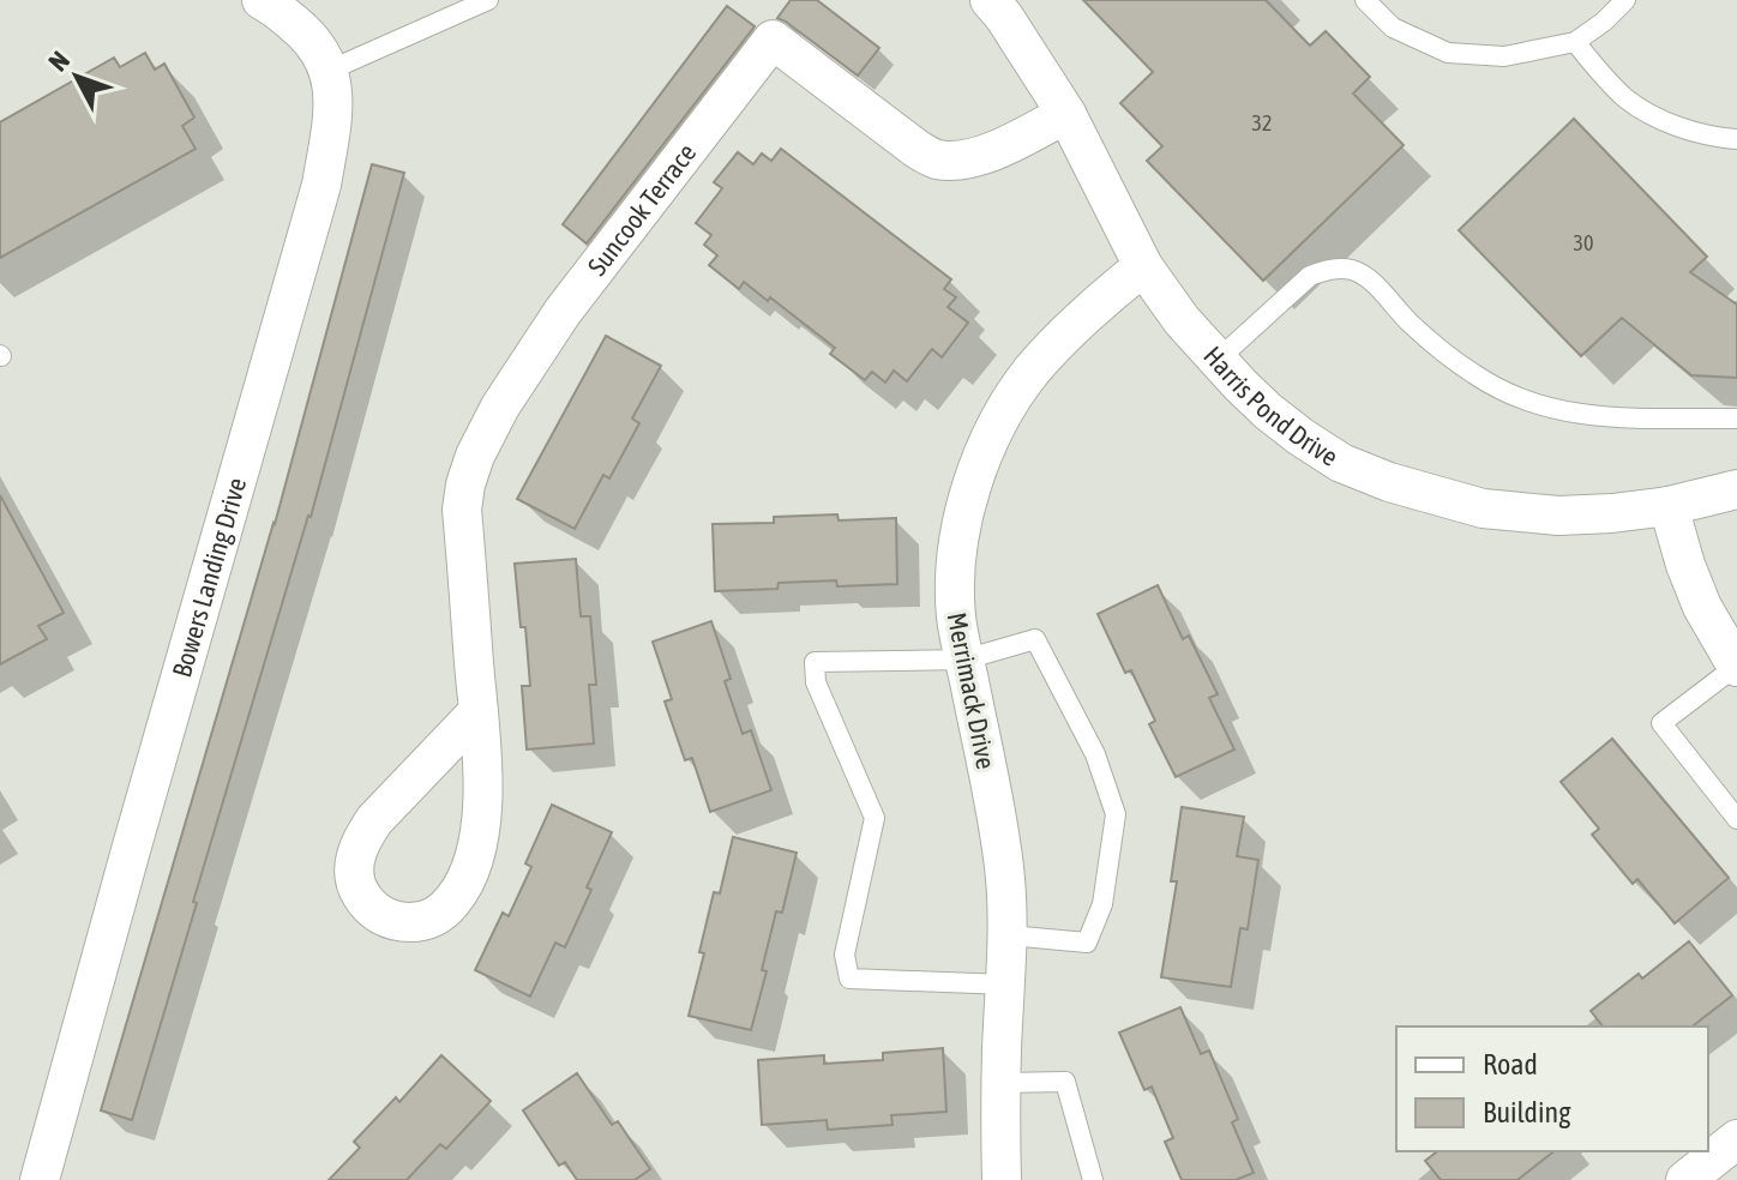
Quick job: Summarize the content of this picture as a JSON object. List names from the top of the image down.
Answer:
{
  "streets": {
    "street": [
      "Suncook Terrace",
      "Harris Pond Drive",
      "Bowers Landing Drive",
      "Merrimack Drive"
    ]
  },
  "crossings": [
    ["Suncook Terrace", "Harris Pond Drive"],
    ["Harris Pond Drive", "Merrimack Drive"]
  ],
  "house_numbers": ["32", "30"],
  "legend": ["Road", "Building"],
  "north": "top left"
}
